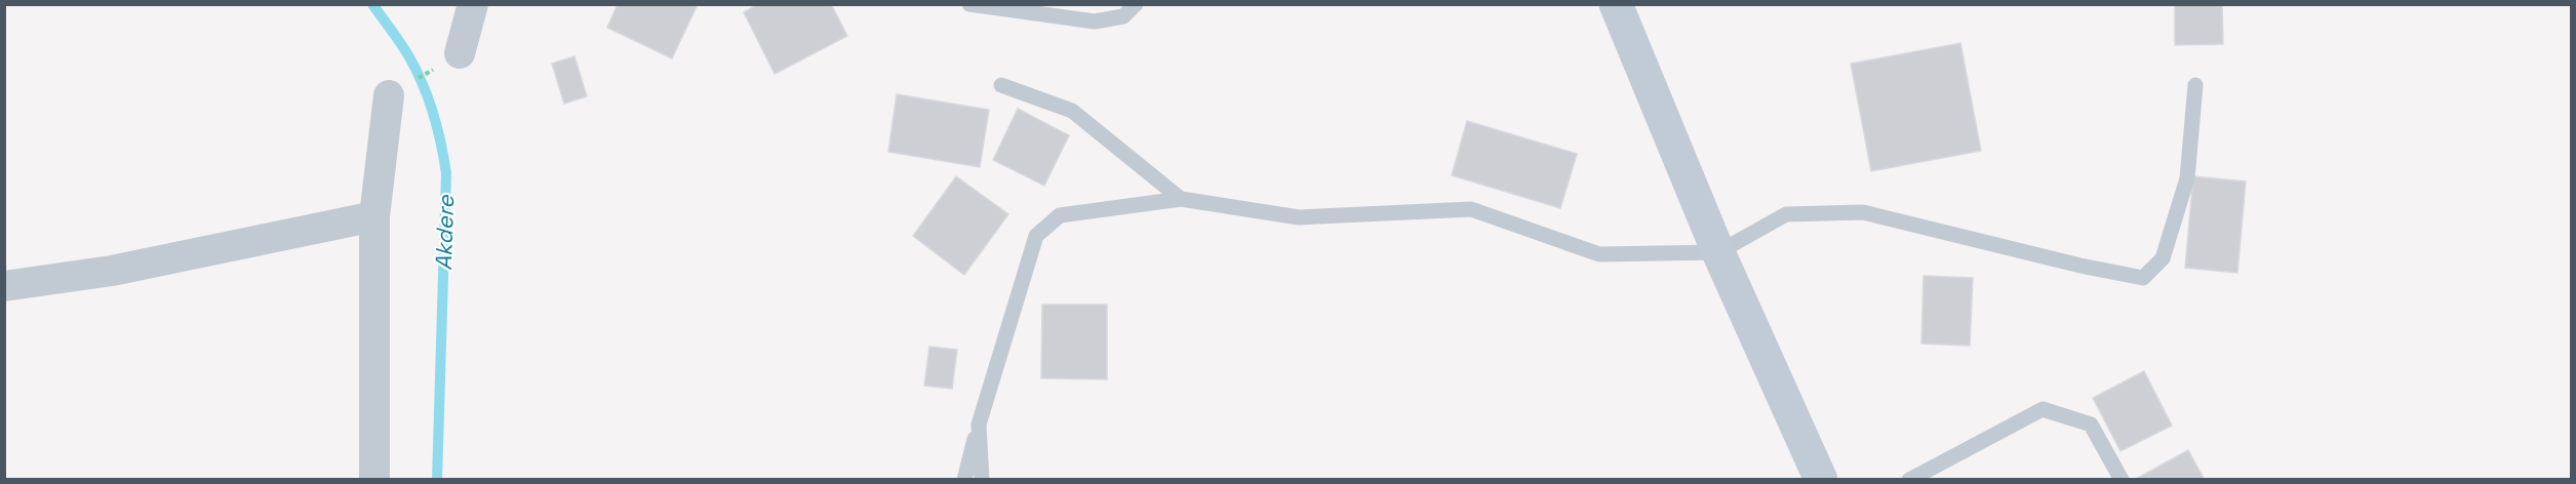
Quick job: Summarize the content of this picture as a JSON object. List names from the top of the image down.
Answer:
{
  "water": ["Akdere"]
}
